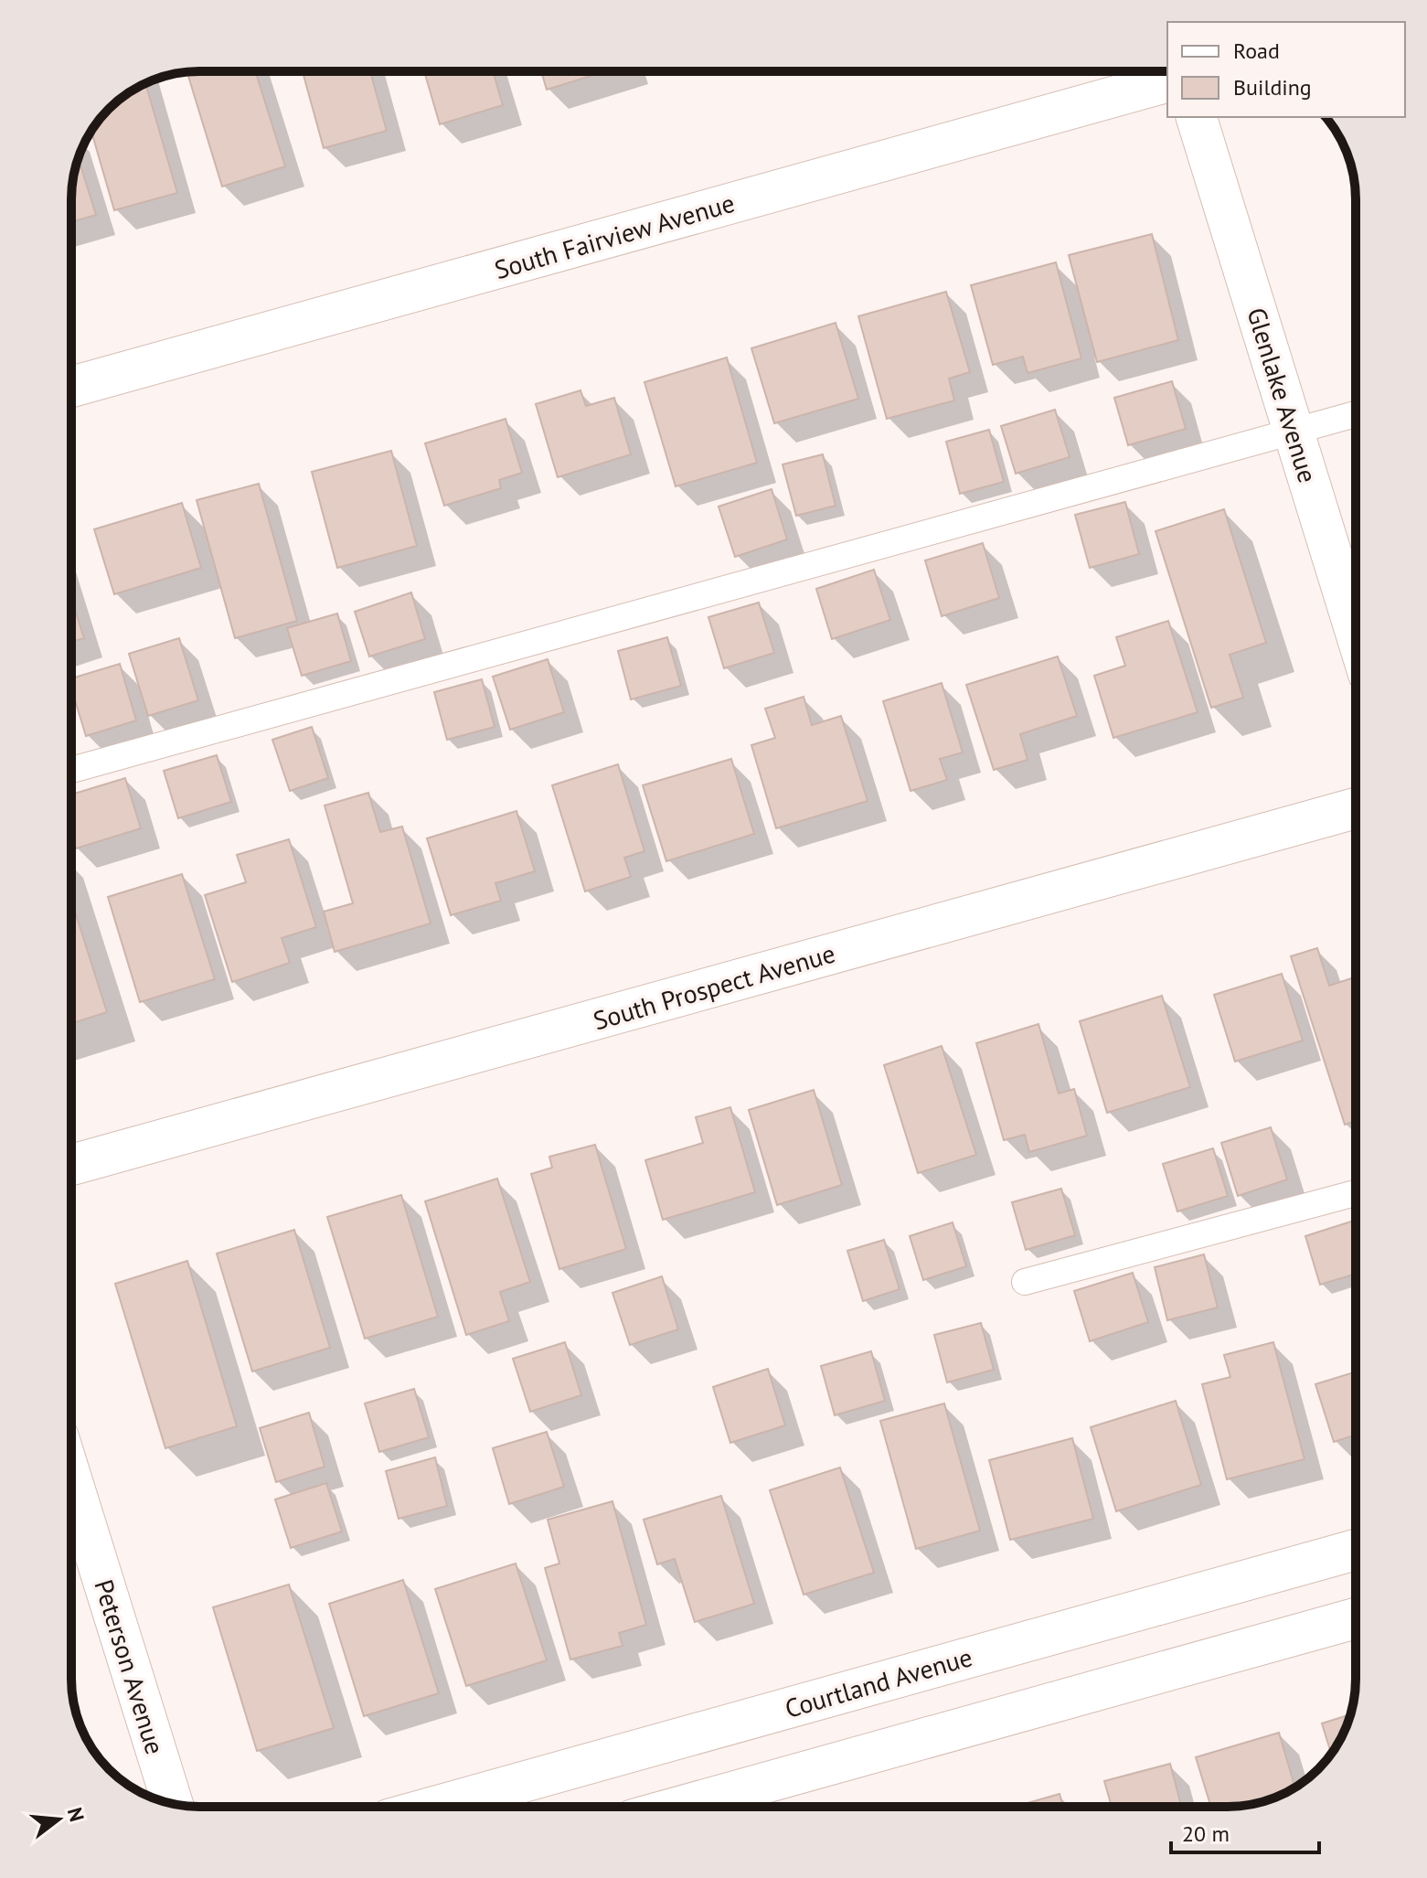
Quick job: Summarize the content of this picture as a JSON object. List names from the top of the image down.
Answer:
{
  "streets": {
    "street": [
      "South Fairview Avenue",
      "Glenlake Avenue",
      "South Prospect Avenue",
      "Peterson Avenue",
      "Courtland Avenue"
    ]
  },
  "legend": ["Road", "Building"],
  "scale_bar": "20 m",
  "north": "right"
}
